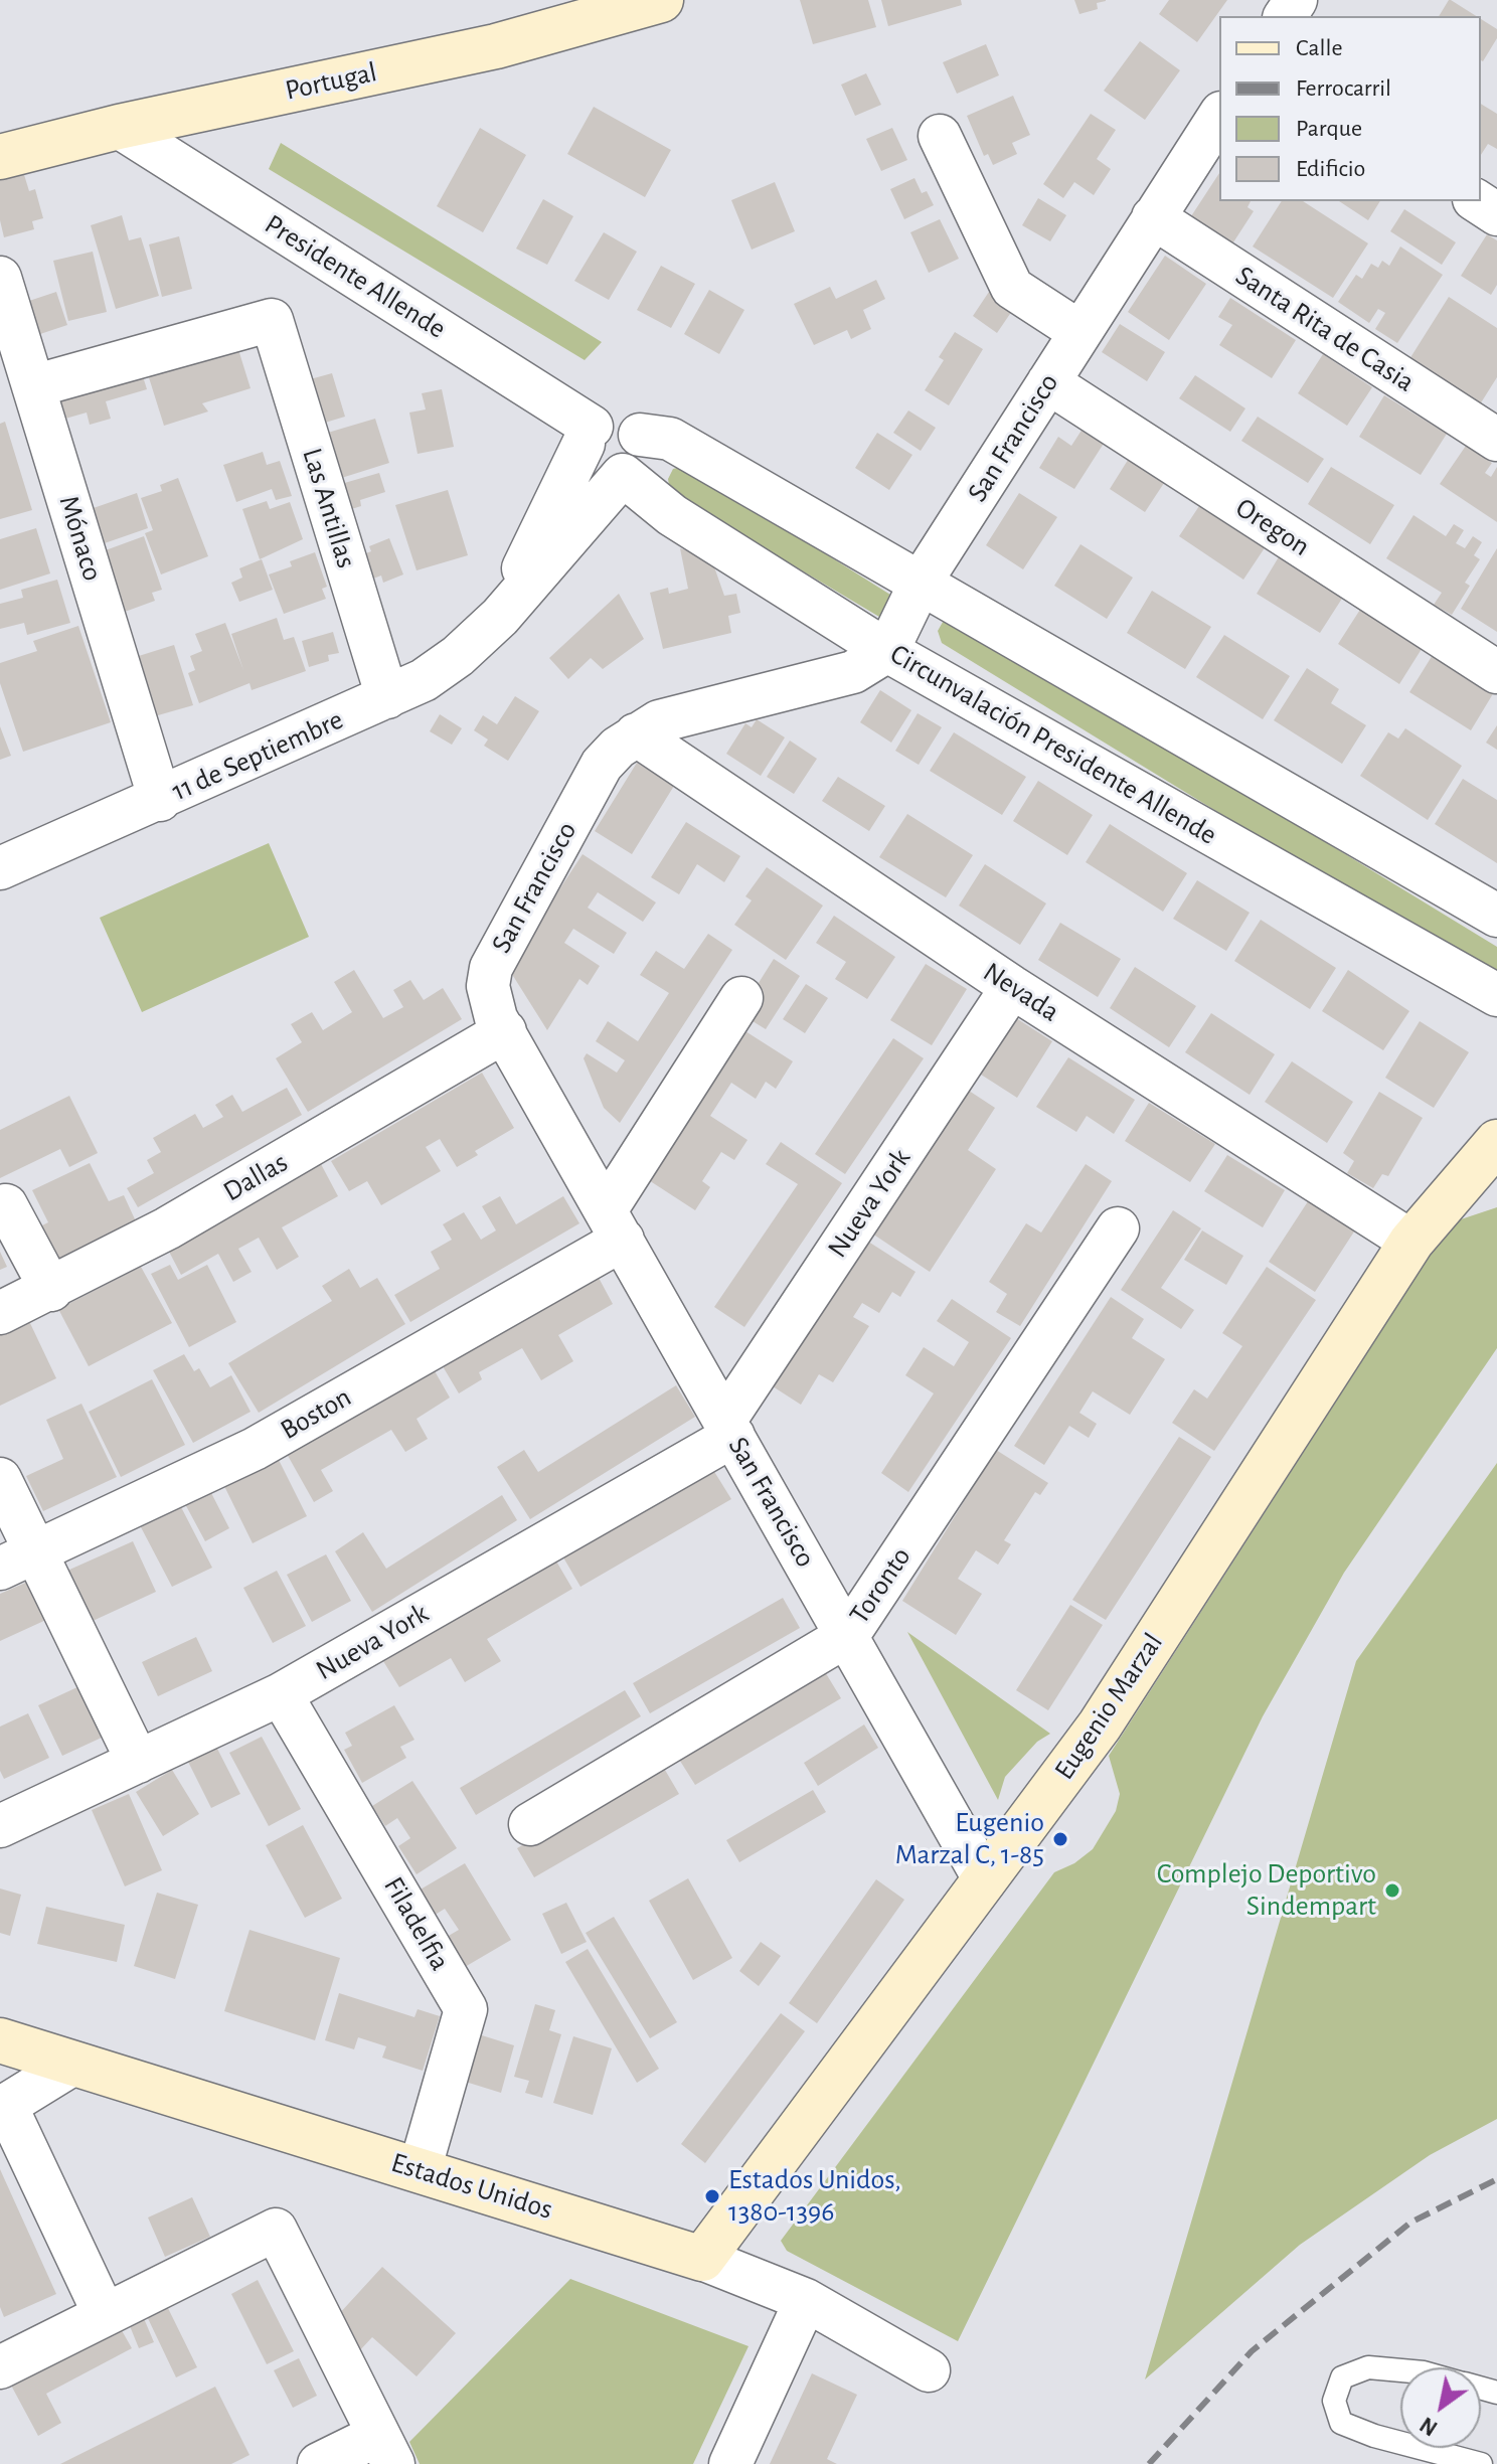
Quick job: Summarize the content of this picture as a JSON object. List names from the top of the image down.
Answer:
{
  "streets": {
    "main road": ["Portugal", "Eugenio Marzal", "Estados Unidos"],
    "street": [
      "Presidente Allende",
      "Santa Rita de Casia",
      "San Francisco",
      "Las Antillas",
      "Oregon",
      "Mónaco",
      "Circunvalación Presidente Allende",
      "11 de Septiembre",
      "Nevada",
      "Dallas",
      "Nueva York",
      "Boston",
      "Toronto",
      "Filadelfia"
    ]
  },
  "crossings": [
    ["Portugal", "Presidente Allende"],
    ["Presidente Allende", "Circunvalación Presidente Allende"],
    ["Presidente Allende", "11 de Septiembre"],
    ["Santa Rita de Casia", "San Francisco"],
    ["San Francisco", "Oregon"],
    ["San Francisco", "Circunvalación Presidente Allende"],
    ["San Francisco", "Nevada"],
    ["San Francisco", "Dallas"],
    ["San Francisco", "Nueva York"],
    ["San Francisco", "Boston"],
    ["San Francisco", "Toronto"],
    ["San Francisco", "Eugenio Marzal"],
    ["Las Antillas", "Mónaco"],
    ["Las Antillas", "11 de Septiembre"],
    ["Mónaco", "11 de Septiembre"],
    ["Circunvalación Presidente Allende", "11 de Septiembre"],
    ["Nevada", "Nueva York"],
    ["Nevada", "Eugenio Marzal"],
    ["Nueva York", "Filadelfia"],
    ["Eugenio Marzal", "Estados Unidos"],
    ["Filadelfia", "Estados Unidos"]
  ],
  "places": ["Eugenio Marzal C, 1-85", "Complejo Deportivo Sindempart", "Estados Unidos, 1380-1396"],
  "legend": [
    "Calle",
    "Ferrocarril",
    "Parque",
    "Edificio"
  ],
  "north": "bottom left"
}
